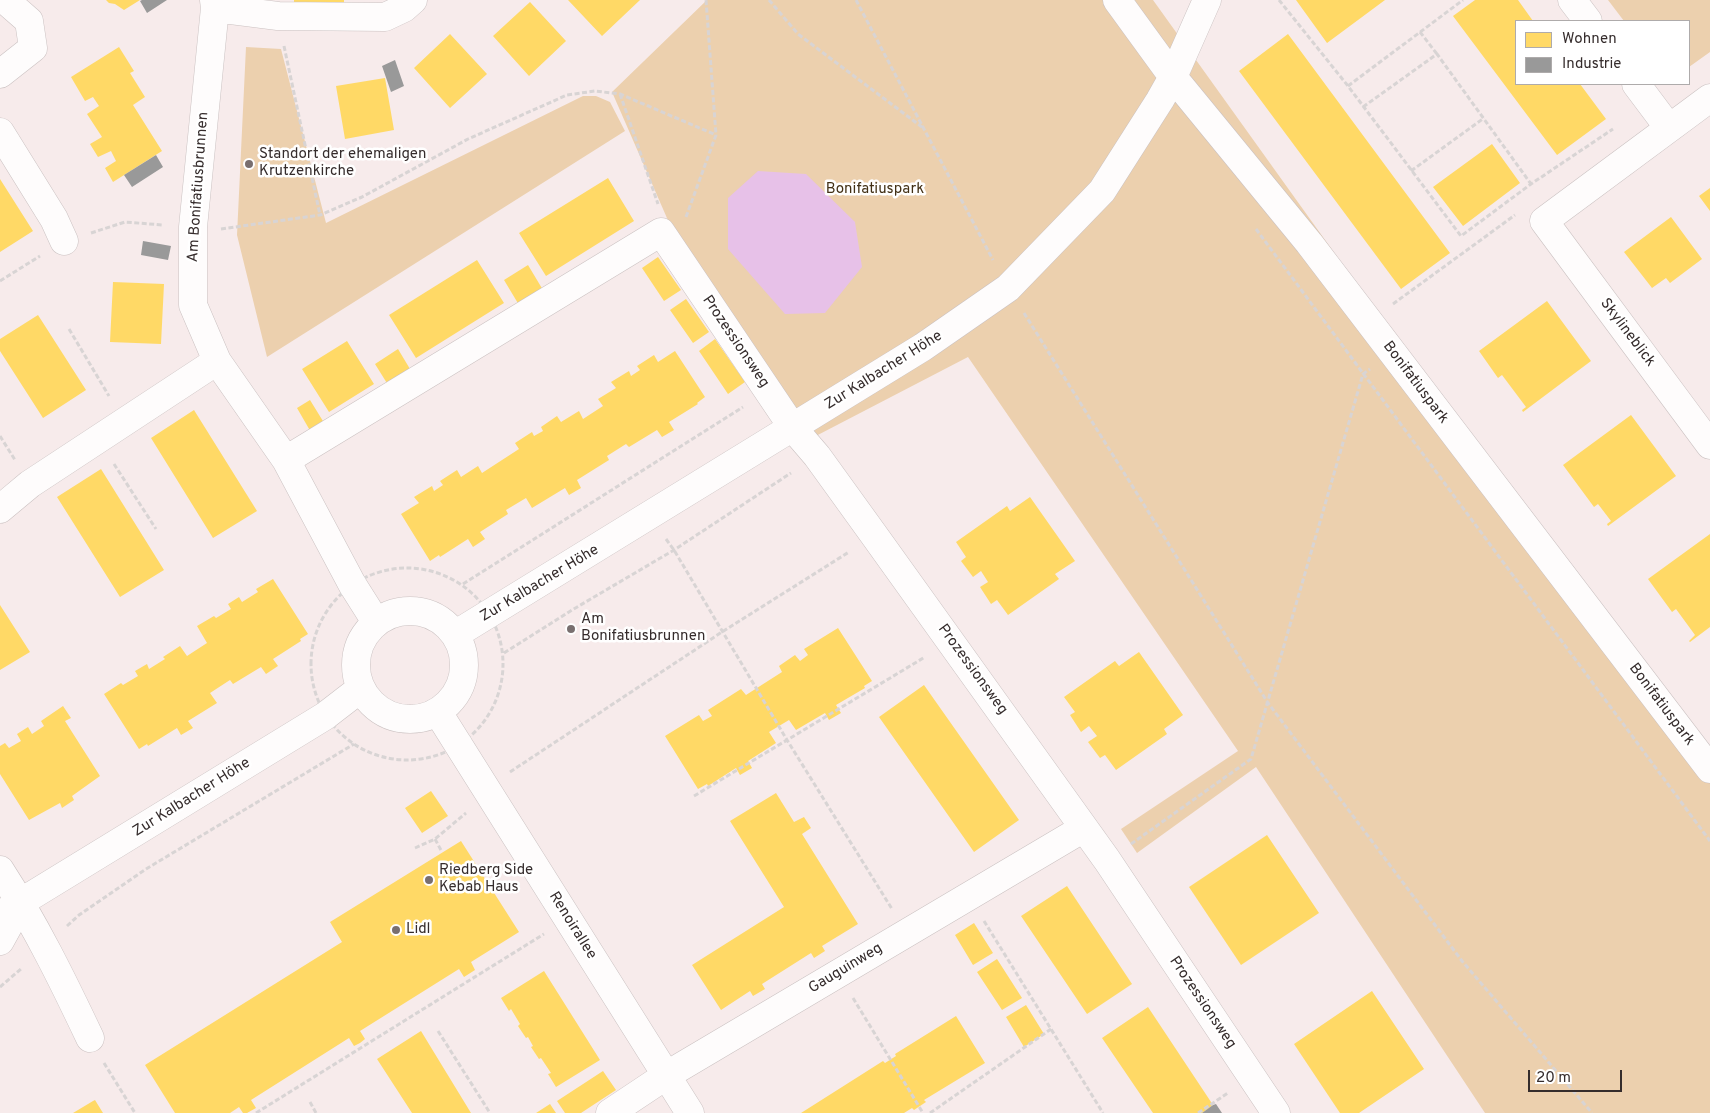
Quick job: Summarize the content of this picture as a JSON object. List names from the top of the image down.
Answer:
{
  "streets": {
    "street": [
      "Am Bonifatiusbrunnen",
      "Skylineblick",
      "Prozessionsweg",
      "Zur Kalbacher Höhe",
      "Bonifatiuspark",
      "Renoirallee",
      "Gauguinweg"
    ]
  },
  "crossings": [
    ["Am Bonifatiusbrunnen", "Zur Kalbacher Höhe"],
    ["Am Bonifatiusbrunnen", "Renoirallee"],
    ["Prozessionsweg", "Zur Kalbacher Höhe"],
    ["Prozessionsweg", "Gauguinweg"],
    ["Zur Kalbacher Höhe", "Bonifatiuspark"],
    ["Zur Kalbacher Höhe", "Renoirallee"],
    ["Renoirallee", "Gauguinweg"]
  ],
  "parks": ["Bonifatiuspark"],
  "places": [
    "Standort der ehemaligen Krutzenkirche",
    "Am Bonifatiusbrunnen",
    "Riedberg Side Kebab Haus",
    "Lidl"
  ],
  "legend": ["Wohnen", "Industrie"],
  "scale_bar": "20 m"
}
